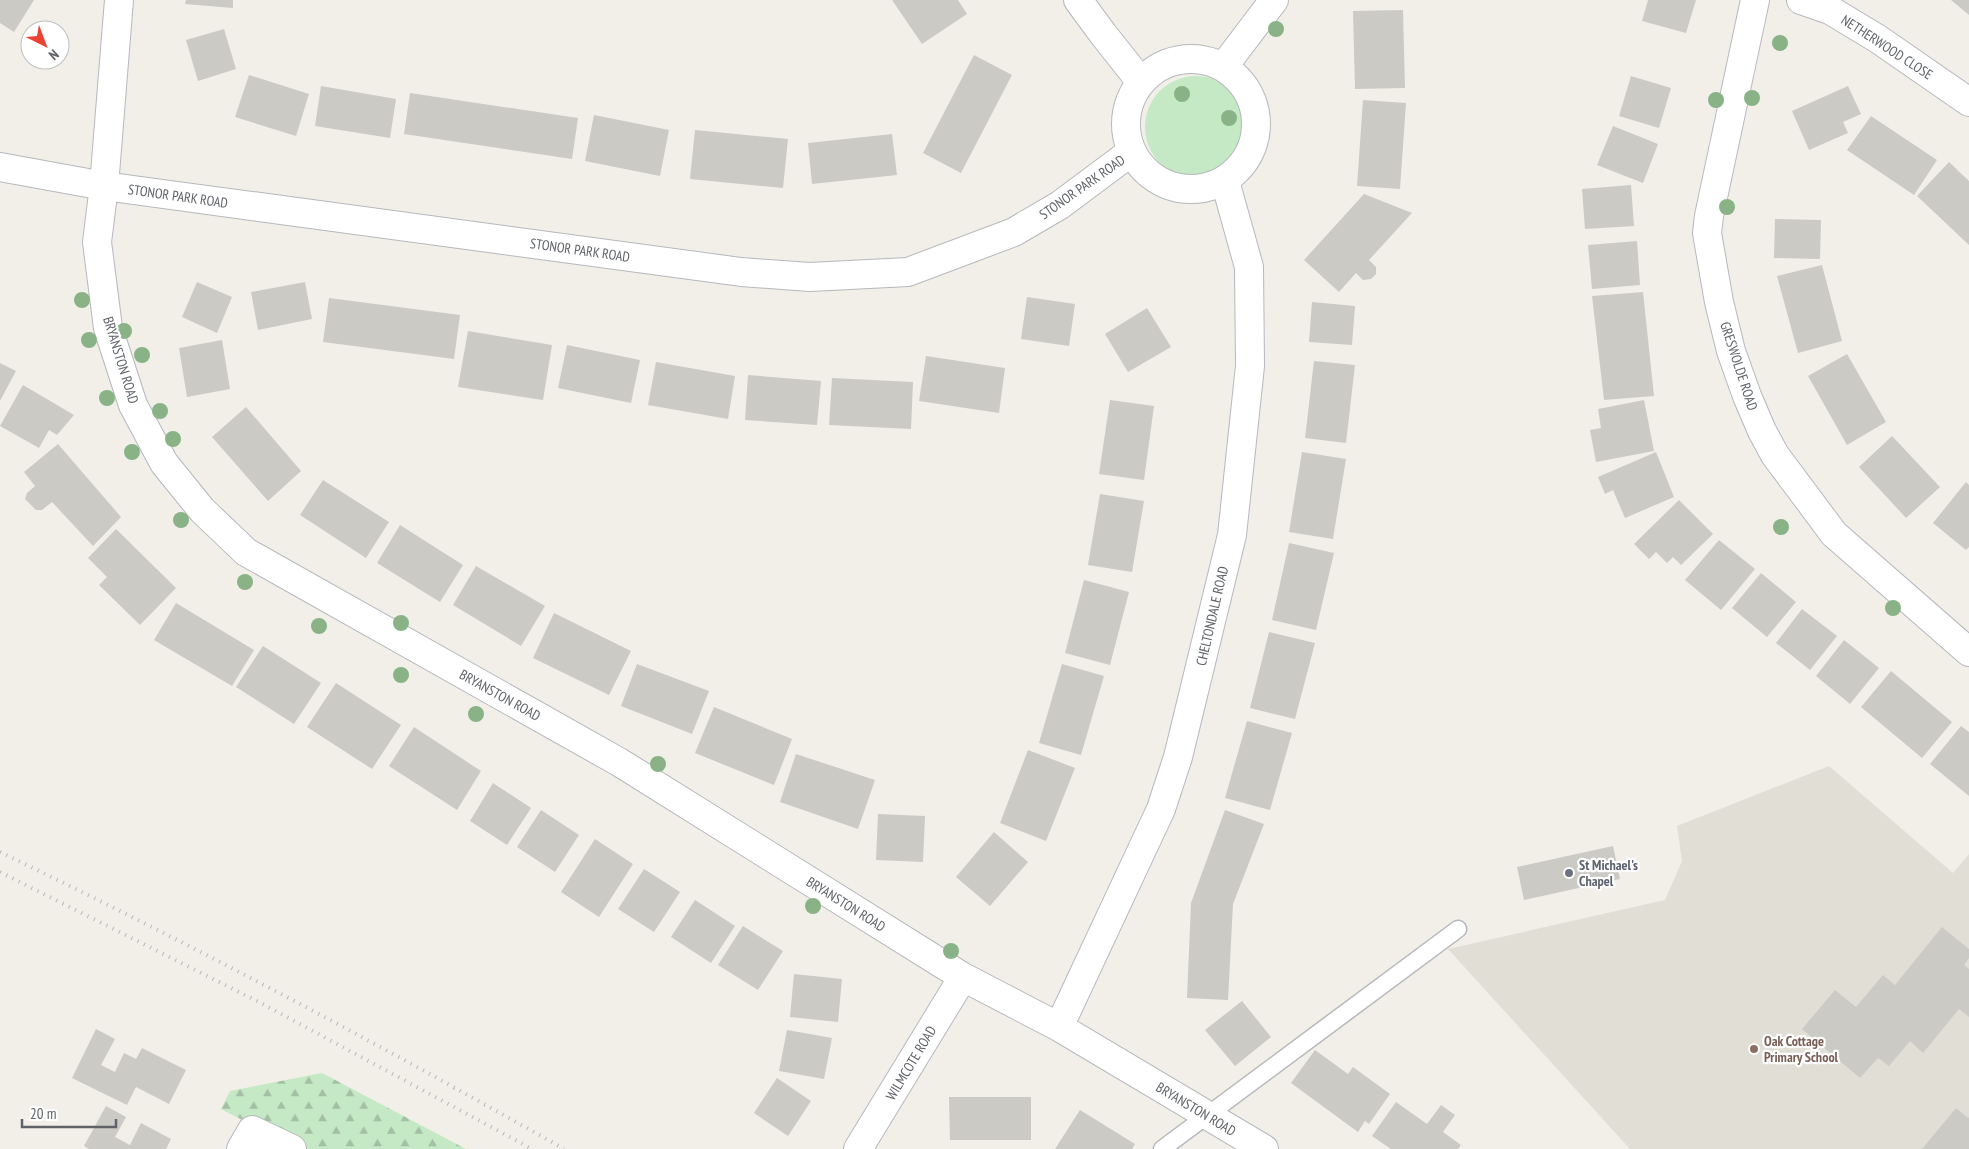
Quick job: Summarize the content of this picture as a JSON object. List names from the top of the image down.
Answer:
{
  "streets": {
    "street": [
      "NETHERWOOD CLOSE",
      "STONOR PARK ROAD",
      "BRYANSTON ROAD",
      "GRESWOLDE ROAD",
      "CHELTONDALE ROAD",
      "WILMCOTE ROAD"
    ]
  },
  "crossings": [
    ["STONOR PARK ROAD", "BRYANSTON ROAD"],
    ["STONOR PARK ROAD", "CHELTONDALE ROAD"],
    ["BRYANSTON ROAD", "CHELTONDALE ROAD"],
    ["BRYANSTON ROAD", "WILMCOTE ROAD"]
  ],
  "places": ["St Michael's Chapel", "Oak Cottage Primary School"],
  "scale_bar": "20 m",
  "north": "bottom right"
}
